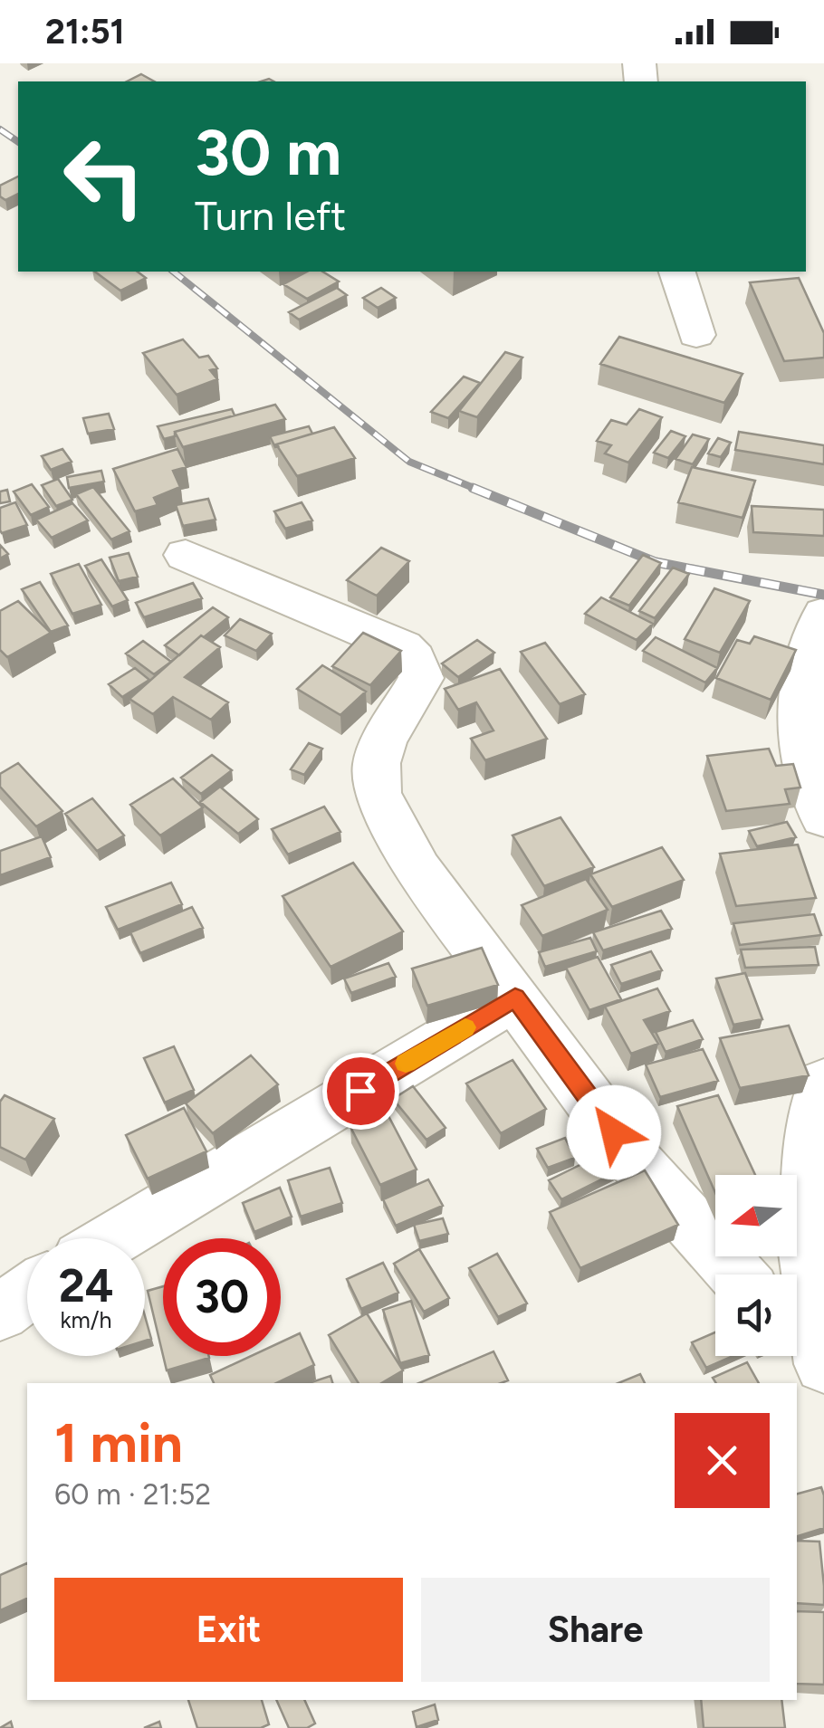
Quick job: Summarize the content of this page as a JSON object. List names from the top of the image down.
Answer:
{
  "north": "left",
  "page": {
    "status": "21:51",
    "turn": ["30 m", "Turn left"],
    "speed": "24 km/h",
    "limit": "30",
    "heading": ["1 min", "60 m · 21:52"],
    "buttons": ["Exit", "Share"]
  }
}
